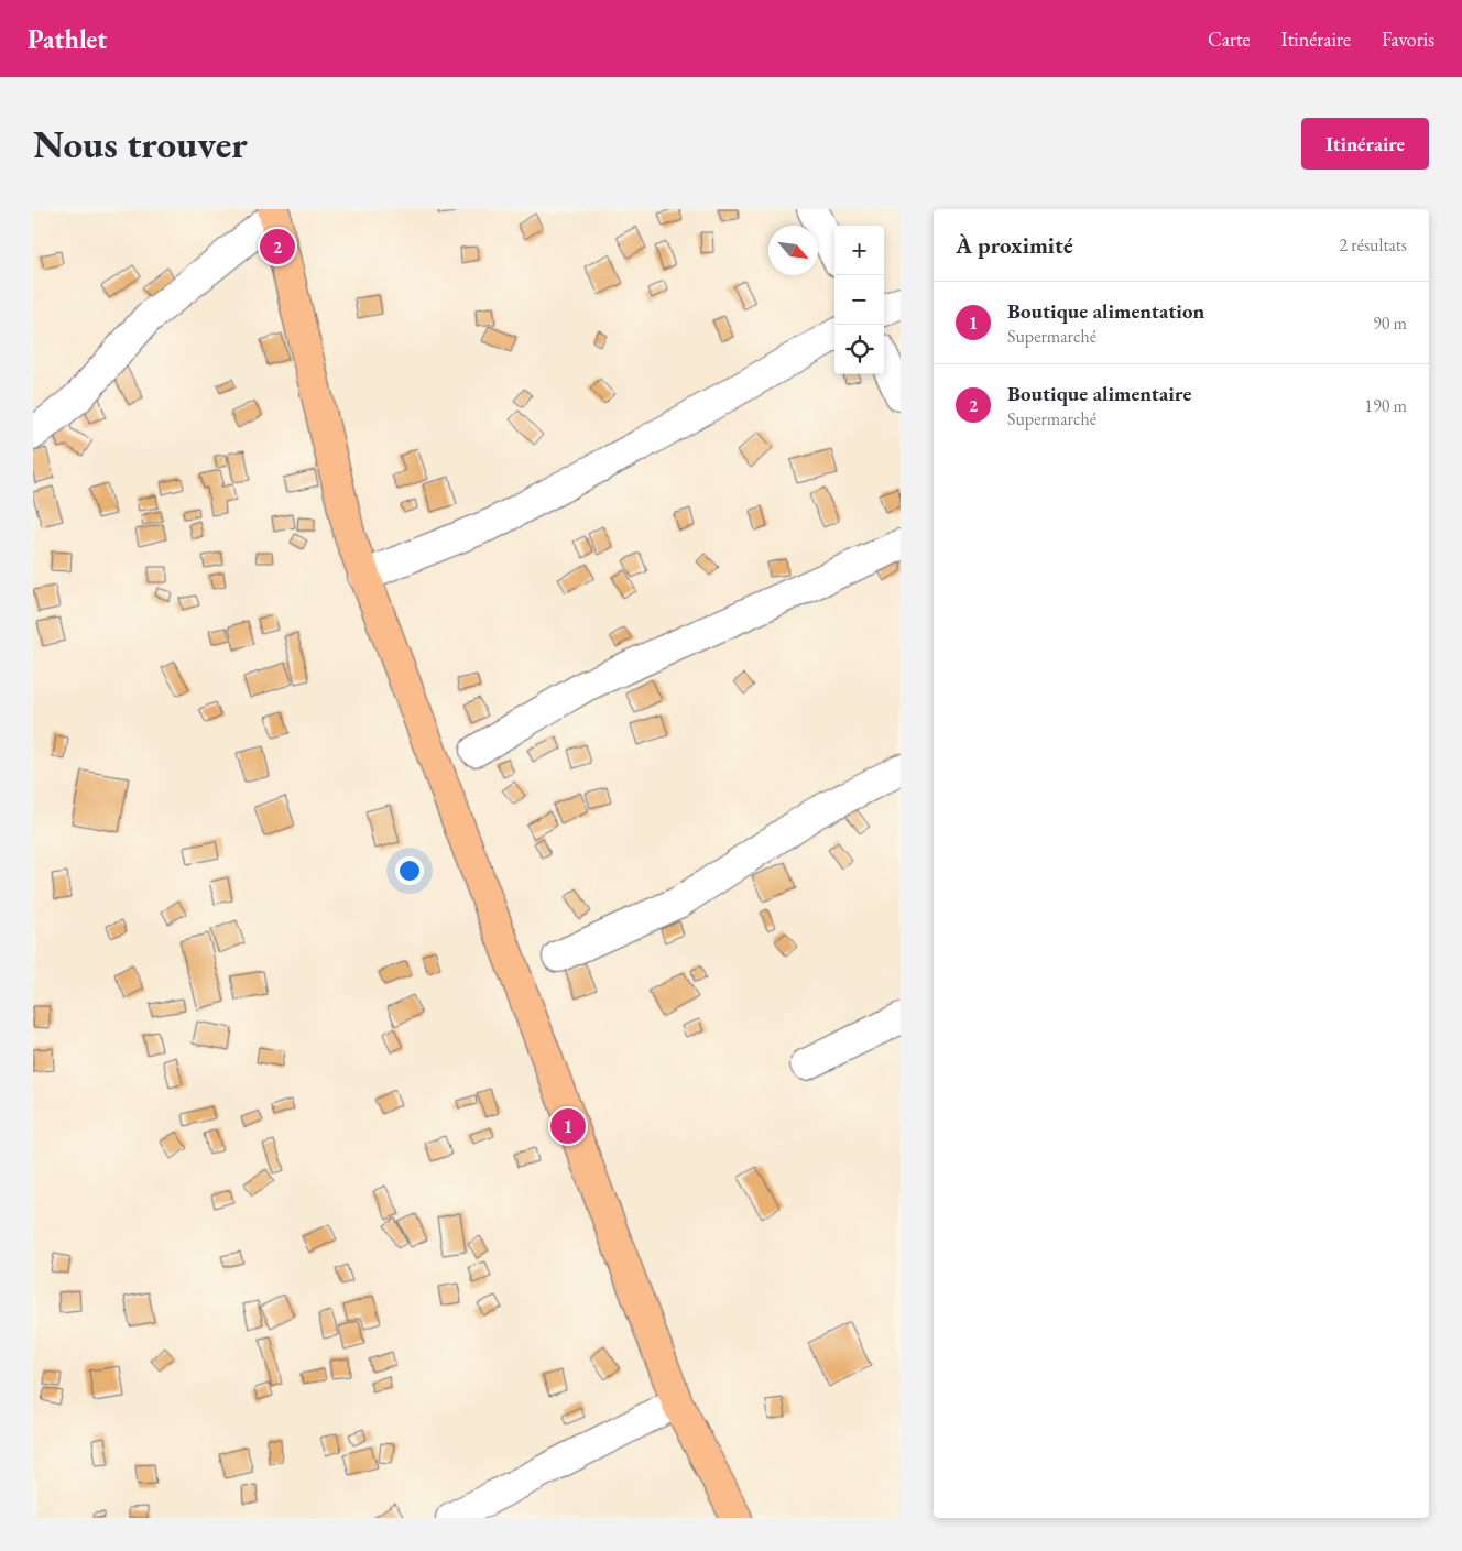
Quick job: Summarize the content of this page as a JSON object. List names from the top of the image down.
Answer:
{
  "north": "bottom right",
  "page": {
    "header": "Pathlet",
    "nav": ["Carte", "Itinéraire", "Favoris"],
    "buttons": "Itinéraire",
    "title": "Nous trouver",
    "heading": ["À proximité", "2 résultats"],
    "map_buttons": ["+", "−"],
    "pins": ["2", "1"],
    "list": [
      {
        "mark": "1",
        "name": "Boutique alimentation",
        "note": "Supermarché",
        "value": "90 m"
      },
      {
        "mark": "2",
        "name": "Boutique alimentaire",
        "note": "Supermarché",
        "value": "190 m"
      }
    ]
  }
}
